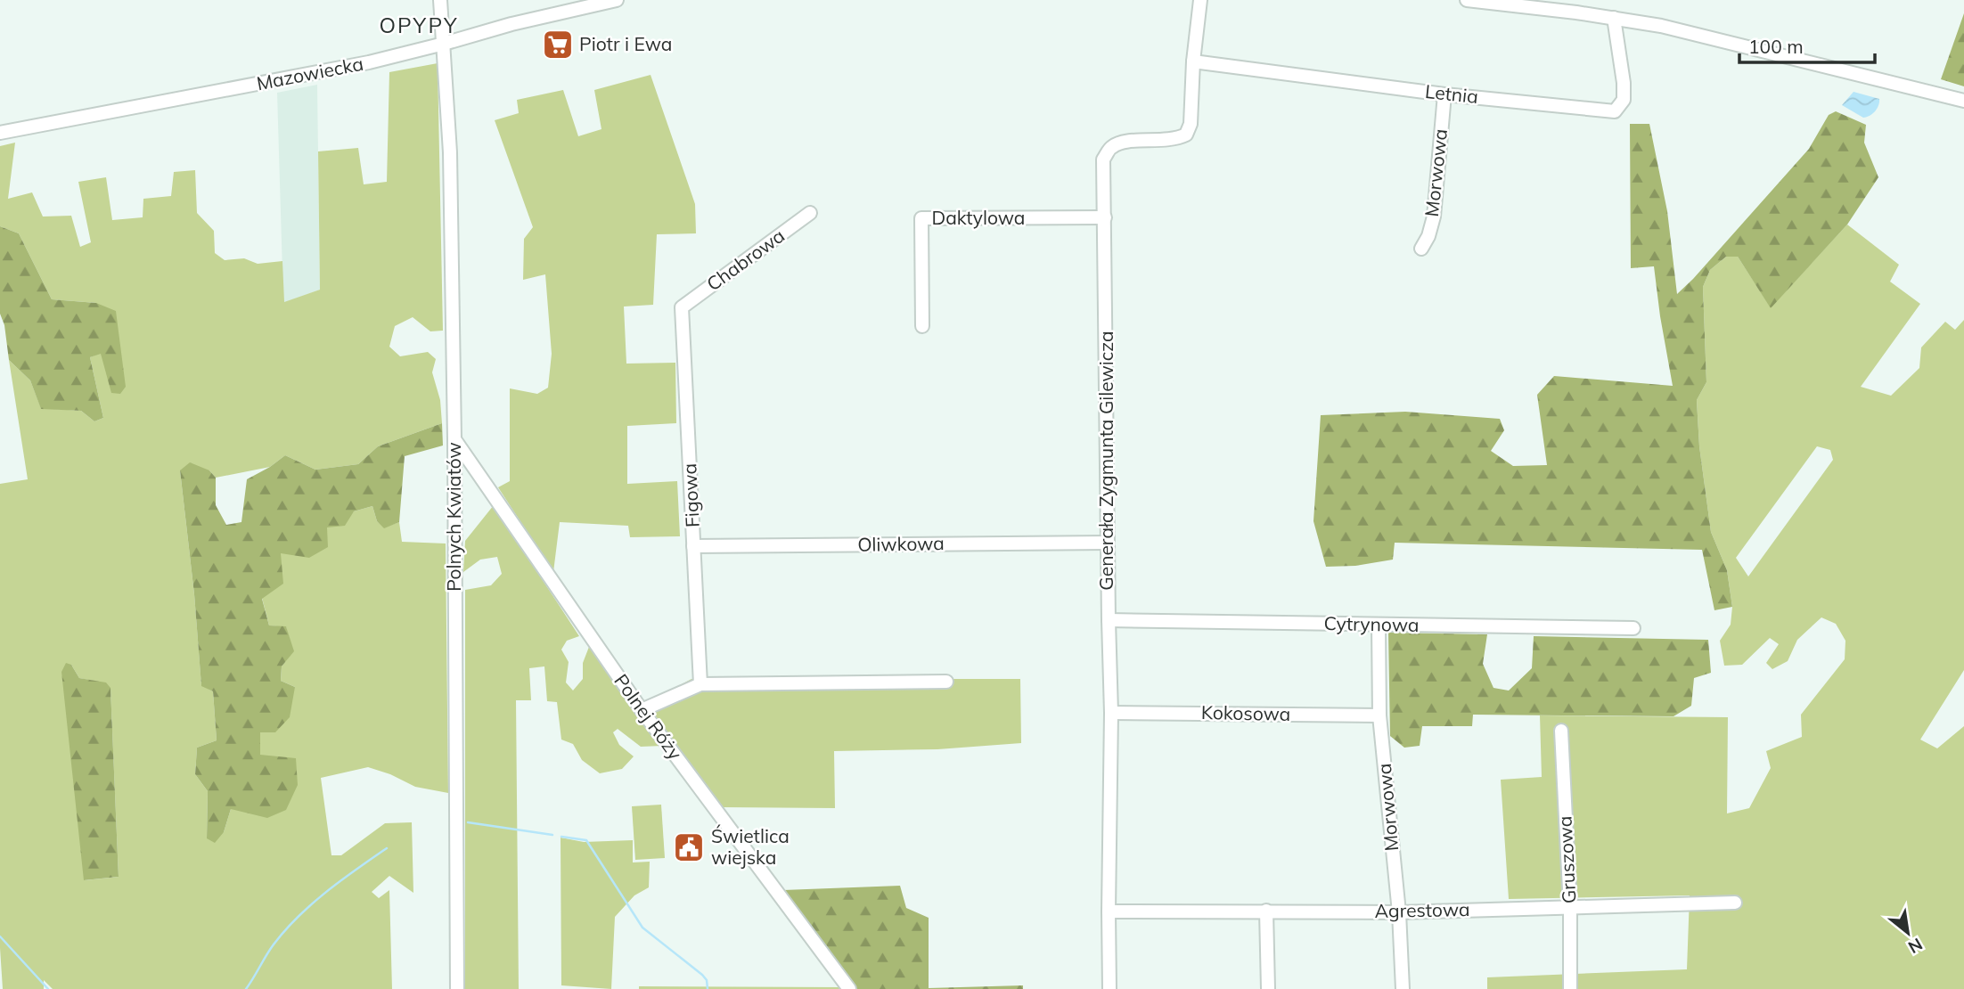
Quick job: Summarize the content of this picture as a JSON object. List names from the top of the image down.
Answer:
{
  "streets": {
    "street": [
      "Mazowiecka",
      "Letnia",
      "Morwowa",
      "Daktylowa",
      "Chabrowa",
      "Generała Zygmunta Gilewicza",
      "Figowa",
      "Polnych Kwiatów",
      "Oliwkowa",
      "Cytrynowa",
      "Kokosowa",
      "Polnej Róży",
      "Gruszowa",
      "Agrestowa"
    ]
  },
  "crossings": [
    ["Mazowiecka", "Polnych Kwiatów"],
    ["Letnia", "Morwowa"],
    ["Letnia", "Generała Zygmunta Gilewicza"],
    ["Morwowa", "Cytrynowa"],
    ["Morwowa", "Kokosowa"],
    ["Morwowa", "Agrestowa"],
    ["Daktylowa", "Generała Zygmunta Gilewicza"],
    ["Chabrowa", "Figowa"],
    ["Generała Zygmunta Gilewicza", "Oliwkowa"],
    ["Generała Zygmunta Gilewicza", "Cytrynowa"],
    ["Generała Zygmunta Gilewicza", "Kokosowa"],
    ["Generała Zygmunta Gilewicza", "Agrestowa"],
    ["Figowa", "Oliwkowa"],
    ["Polnych Kwiatów", "Polnej Róży"],
    ["Gruszowa", "Agrestowa"]
  ],
  "districts": ["OPYPY"],
  "places": {
    "supermarket": ["Piotr i Ewa"],
    "public building": ["Świetlica wiejska"]
  },
  "scale_bar": "100 m",
  "north": "bottom right"
}
